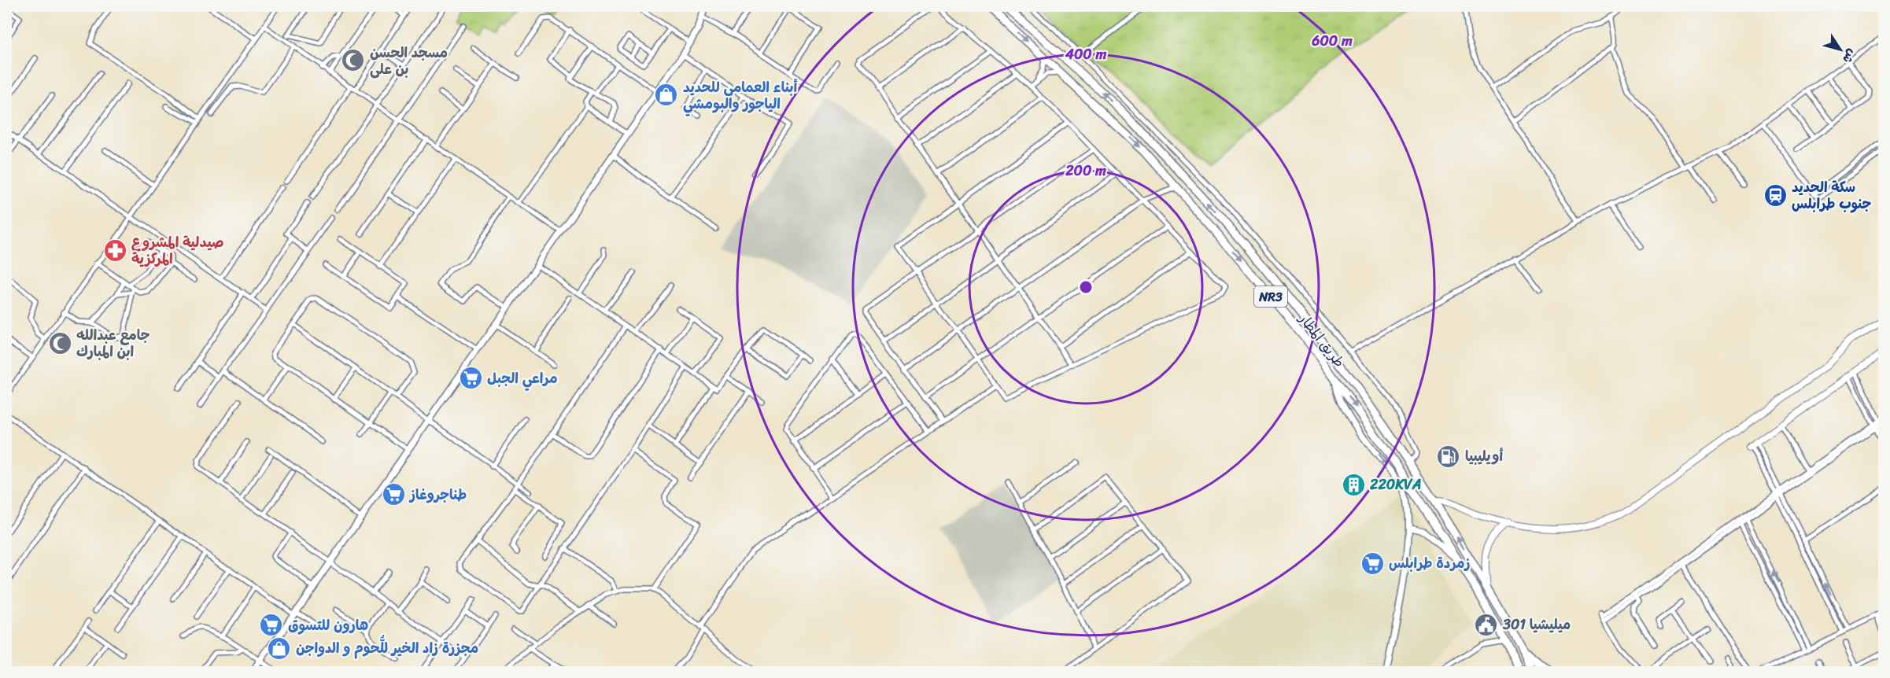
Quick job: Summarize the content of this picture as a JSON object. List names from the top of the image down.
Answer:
{
  "streets": {
    "highway": ["NR3", "طريق المطار"]
  },
  "places": {
    "mosque": ["مسجد الحسن بن على", "جامع عبدالله ابن المبارك"],
    "shop": ["أبناء العمامي للحديد الياجور والبومشي", "مجزرة زاد الخير للُّحوم و الدواجن"],
    "station": ["سكة الحديد جنوب طرابلس"],
    "pharmacy": ["صيدلية المشروع المركزية"],
    "supermarket": [
      "مراعي الجبل",
      "طناجروغاز",
      "زمردة طرابلس",
      "هارون للتسوق"
    ],
    "fuel station": ["أويليبيا"],
    "building": ["220KVA"],
    "public building": ["ميليشيا 301"]
  },
  "north": "bottom right",
  "rings": ["600 m", "400 m", "200 m"]
}
